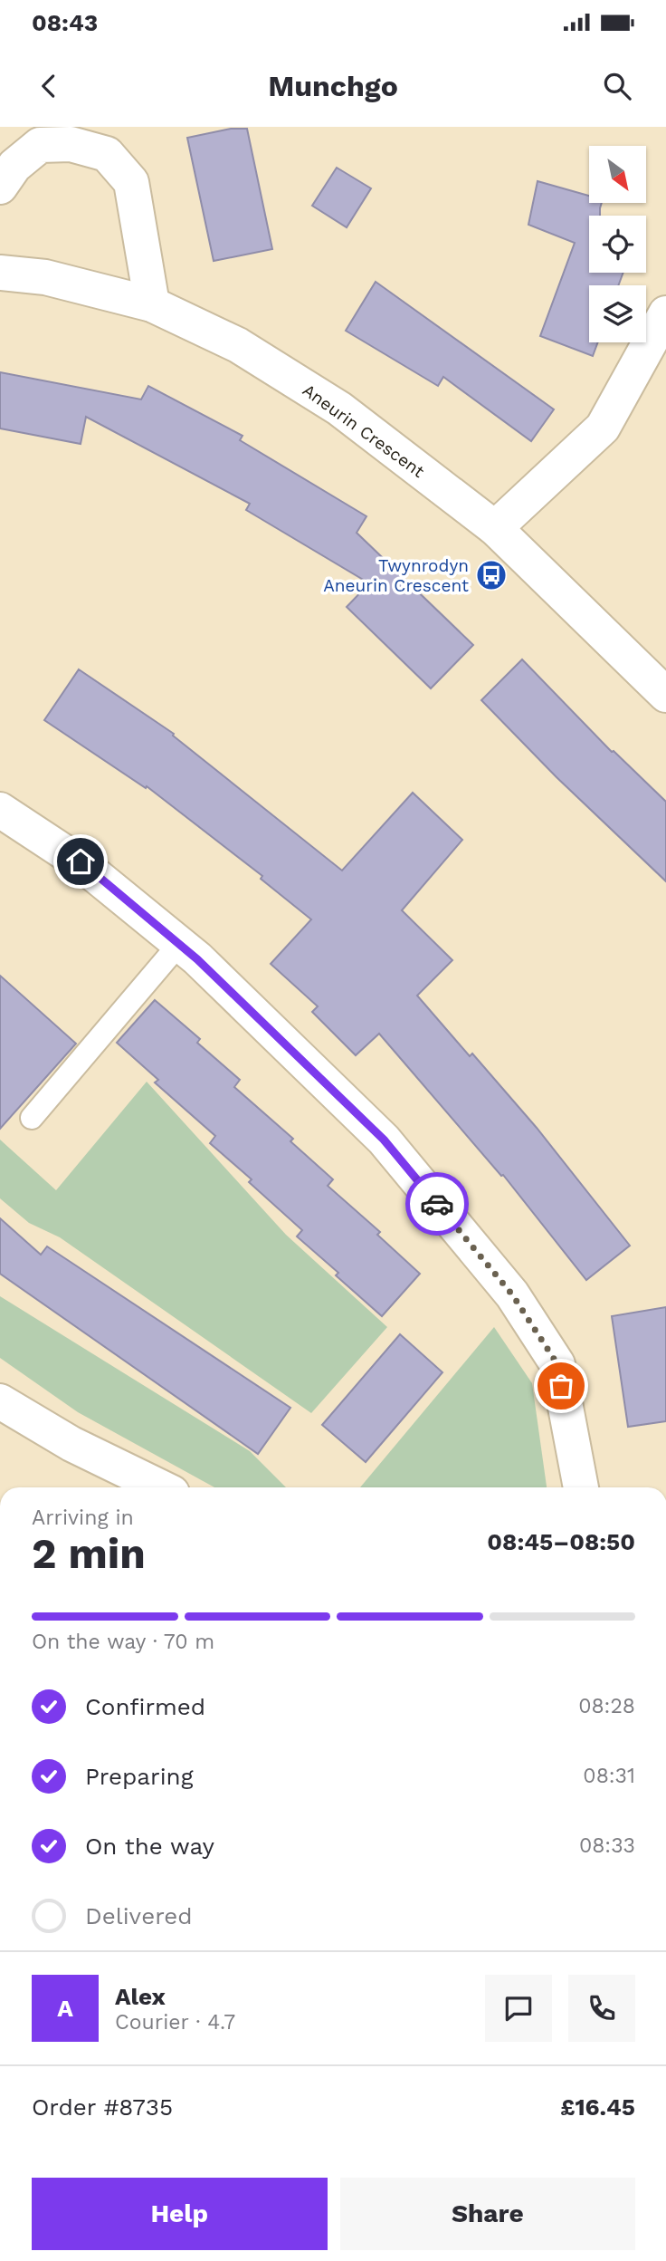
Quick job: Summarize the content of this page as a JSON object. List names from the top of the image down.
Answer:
{
  "streets": {
    "street": ["Aneurin Crescent"]
  },
  "places": {
    "bus stop": ["Twynrodyn Aneurin Crescent"]
  },
  "north": "bottom right",
  "page": {
    "status": "08:43",
    "header": "Munchgo",
    "heading": ["2 min", "Arriving in", "08:45–08:50"],
    "panel": [
      "Alex",
      "Courier · 4.7",
      "Order #8735",
      "£16.45"
    ],
    "bar": "On the way · 70 m",
    "list": [
      ["Confirmed", "08:28"],
      ["Preparing", "08:31"],
      ["On the way", "08:33"],
      "Delivered"
    ],
    "round": "A",
    "buttons": ["Help", "Share"]
  }
}
